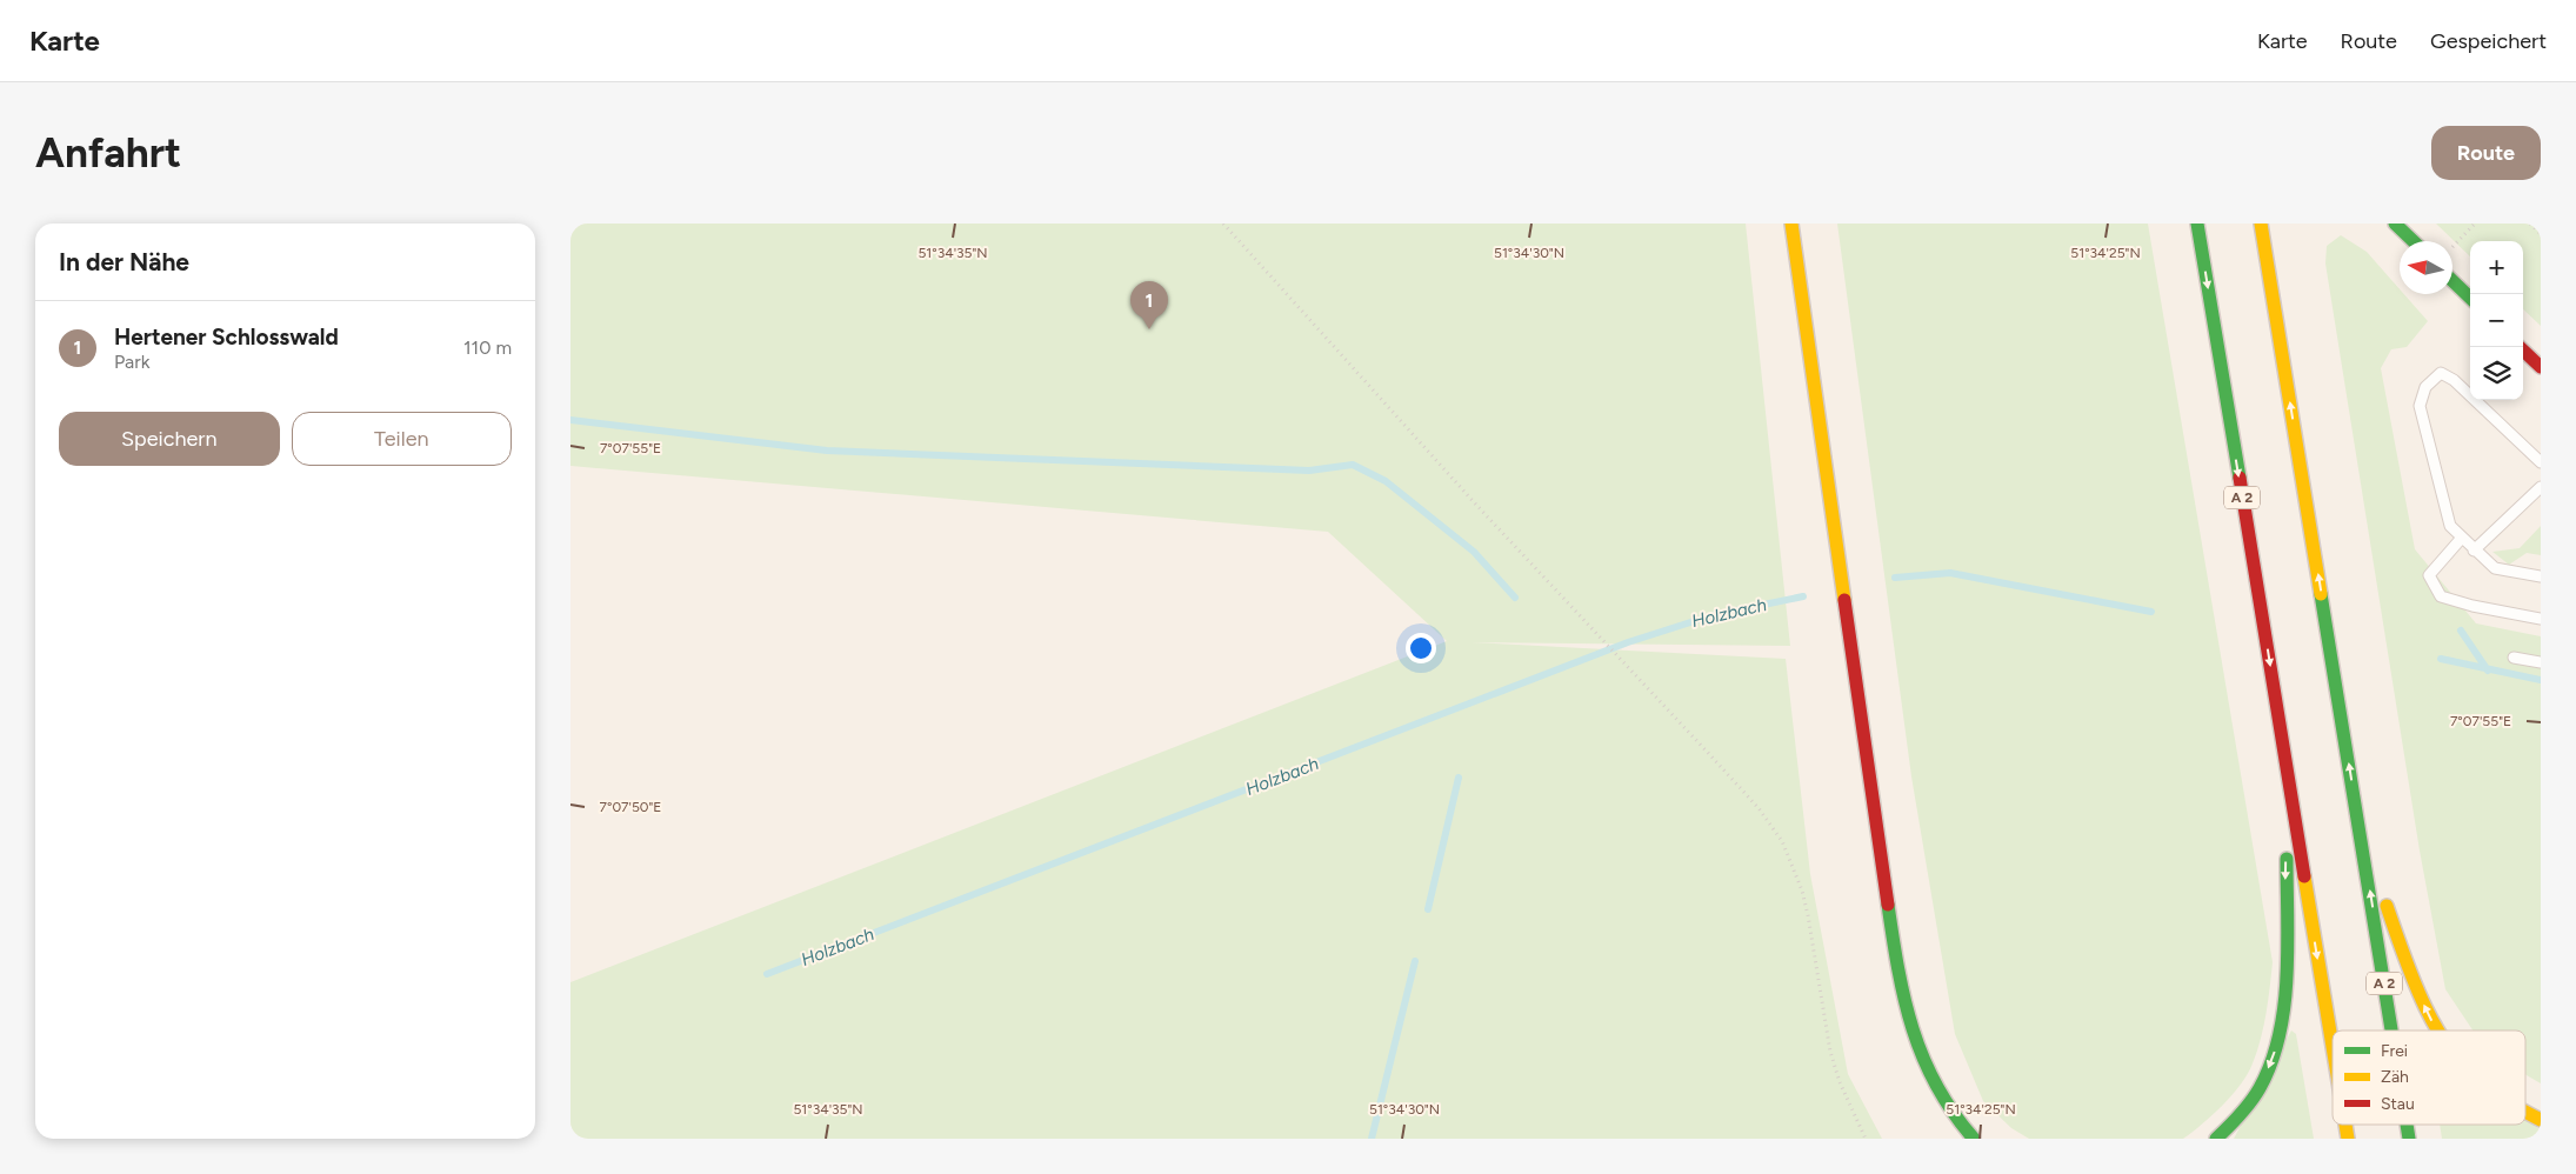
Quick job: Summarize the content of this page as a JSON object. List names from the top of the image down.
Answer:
{
  "streets": {
    "main road": ["A 2"]
  },
  "water": ["Holzbach"],
  "legend": ["Frei", "Zäh", "Stau"],
  "north": "left",
  "page": {
    "header": "Karte",
    "nav": ["Karte", "Route", "Gespeichert"],
    "buttons": [
      "Route",
      ["Speichern", "Teilen"]
    ],
    "title": "Anfahrt",
    "heading": "In der Nähe",
    "map_buttons": ["+", "−"],
    "pins": "1",
    "list": [
      {
        "mark": "1",
        "name": "Hertener Schlosswald",
        "note": "Park",
        "value": "110 m"
      }
    ]
  },
  "coordinates": [
    "51°34'35\"N",
    "51°34'30\"N",
    "51°34'25\"N",
    "7°07'55\"E",
    "7°07'50\"E"
  ]
}
